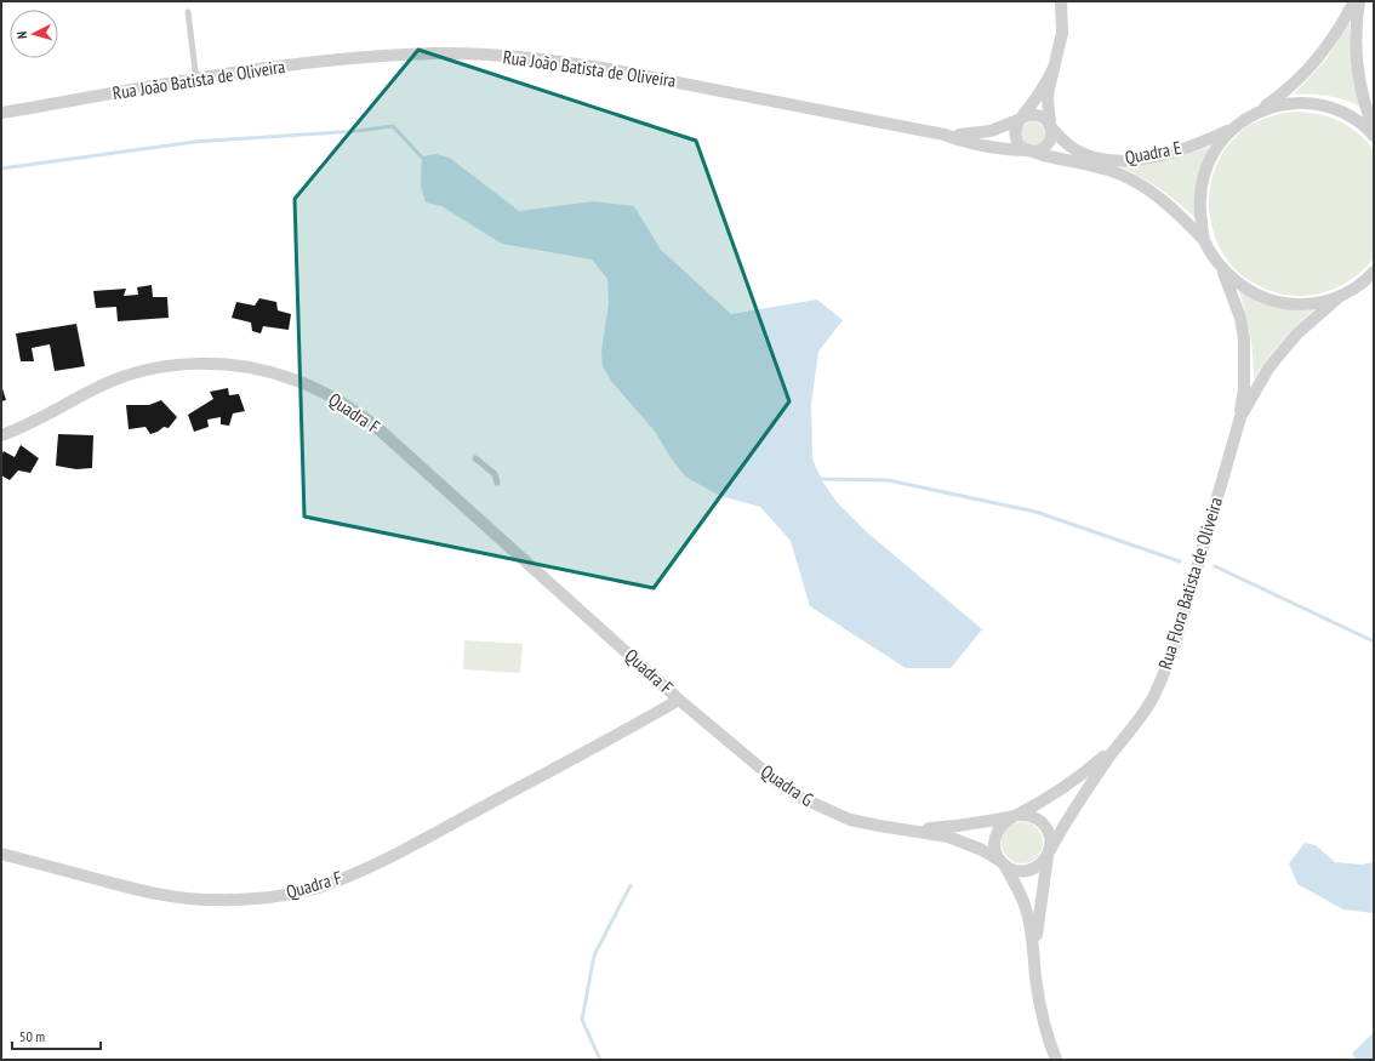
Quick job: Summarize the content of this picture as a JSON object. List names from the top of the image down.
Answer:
{
  "streets": {
    "street": [
      "Rua João Batista de Oliveira",
      "Quadra E",
      "Quadra F",
      "Rua Flora Batista de Oliveira",
      "Quadra G"
    ]
  },
  "crossings": [
    ["Rua João Batista de Oliveira", "Quadra E"],
    ["Quadra F", "Quadra G"],
    ["Rua Flora Batista de Oliveira", "Quadra G"]
  ],
  "scale_bar": "50 m",
  "north": "left"
}
